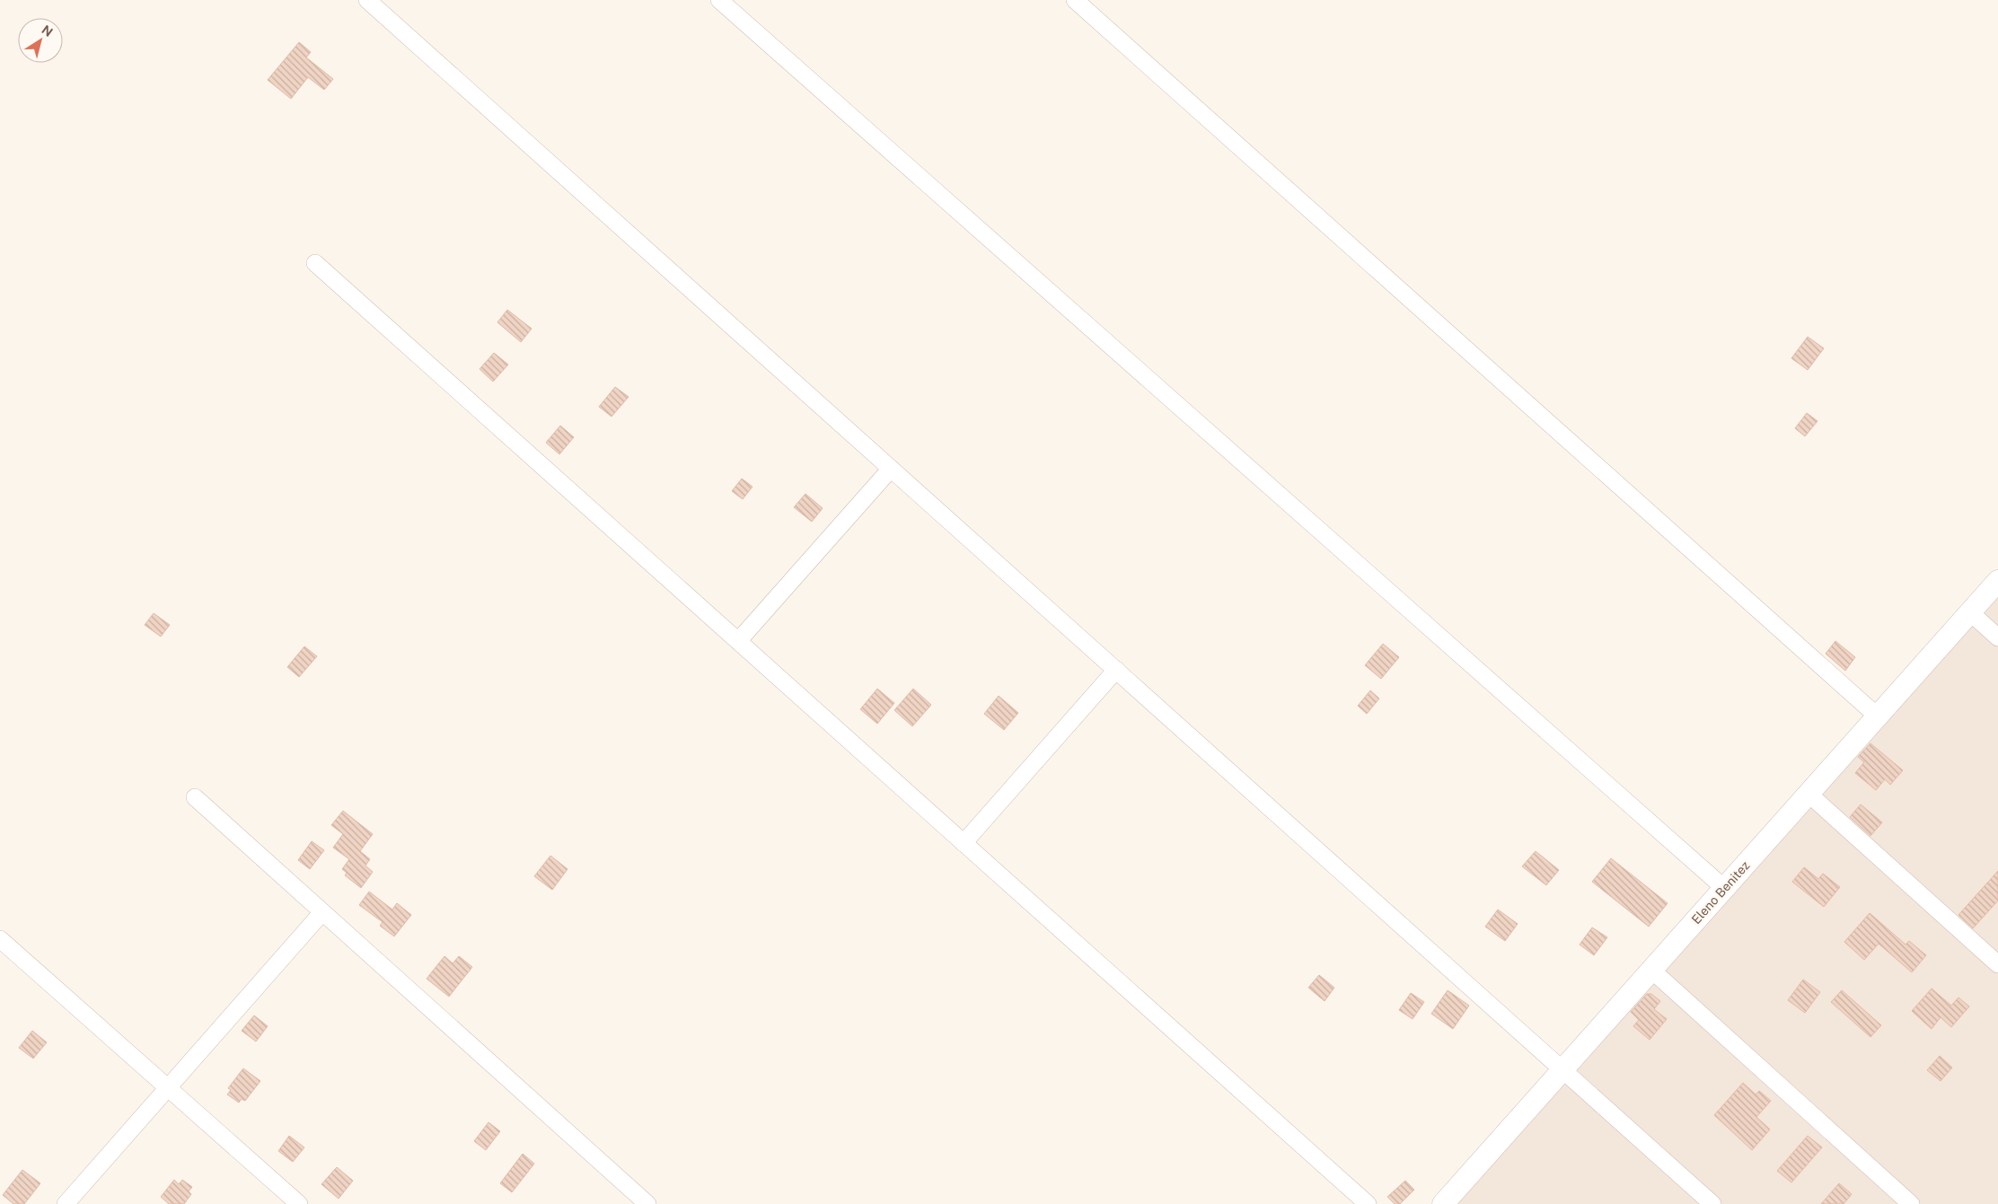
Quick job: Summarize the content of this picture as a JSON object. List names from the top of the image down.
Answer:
{
  "streets": {
    "street": ["Eleno Benitez"]
  },
  "north": "top right"
}
